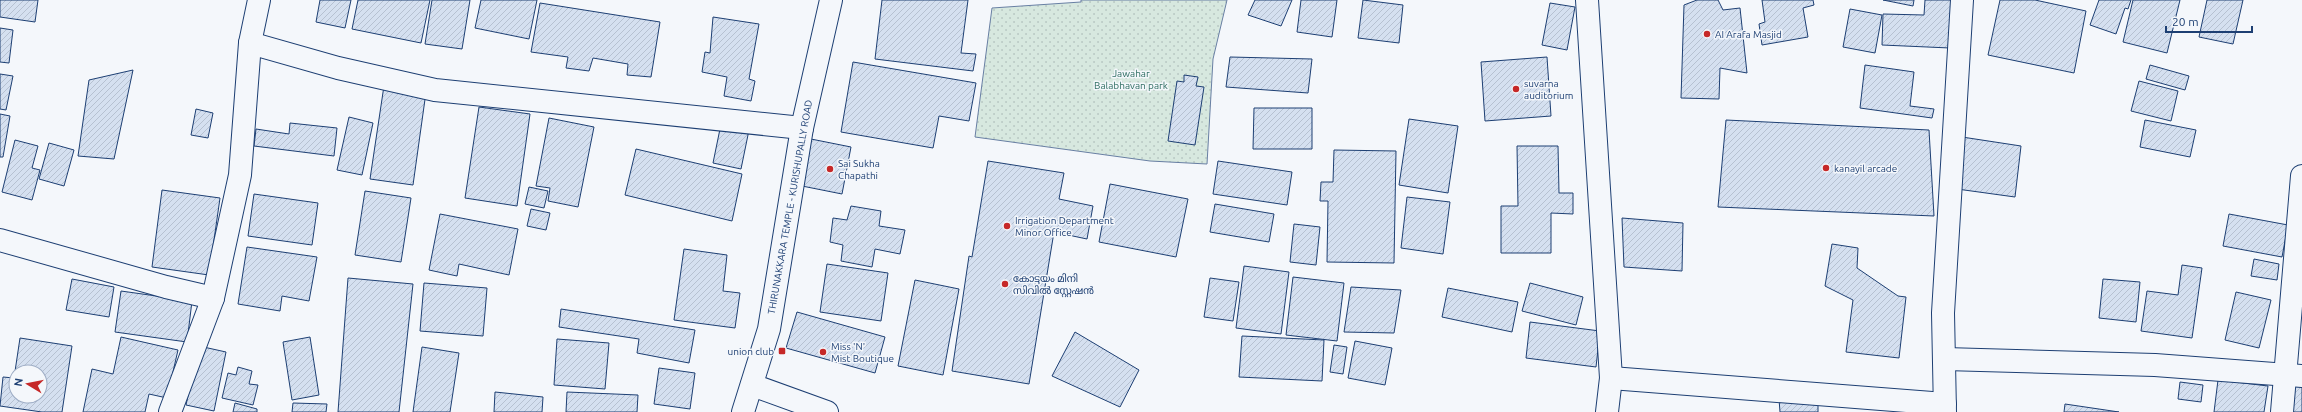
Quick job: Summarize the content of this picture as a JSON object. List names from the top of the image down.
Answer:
{
  "streets": {
    "street": ["THIRUNAKKARA TEMPLE - KURISHUPALLY ROAD"]
  },
  "parks": ["Jawahar Balabhavan park"],
  "places": {
    "other": [
      "AI Arafa Masjid",
      "suvarna auditorium",
      "kanayil arcade",
      "Sai Sukha Chapathi",
      "Irrigation Department Minor Office",
      "കോട്ടയം മിനി സിവിൽ സ്റ്റേഷൻ",
      "Miss 'N' Mist Boutique"
    ],
    "transit": ["union club"]
  },
  "scale_bar": "20 m",
  "north": "left"
}
